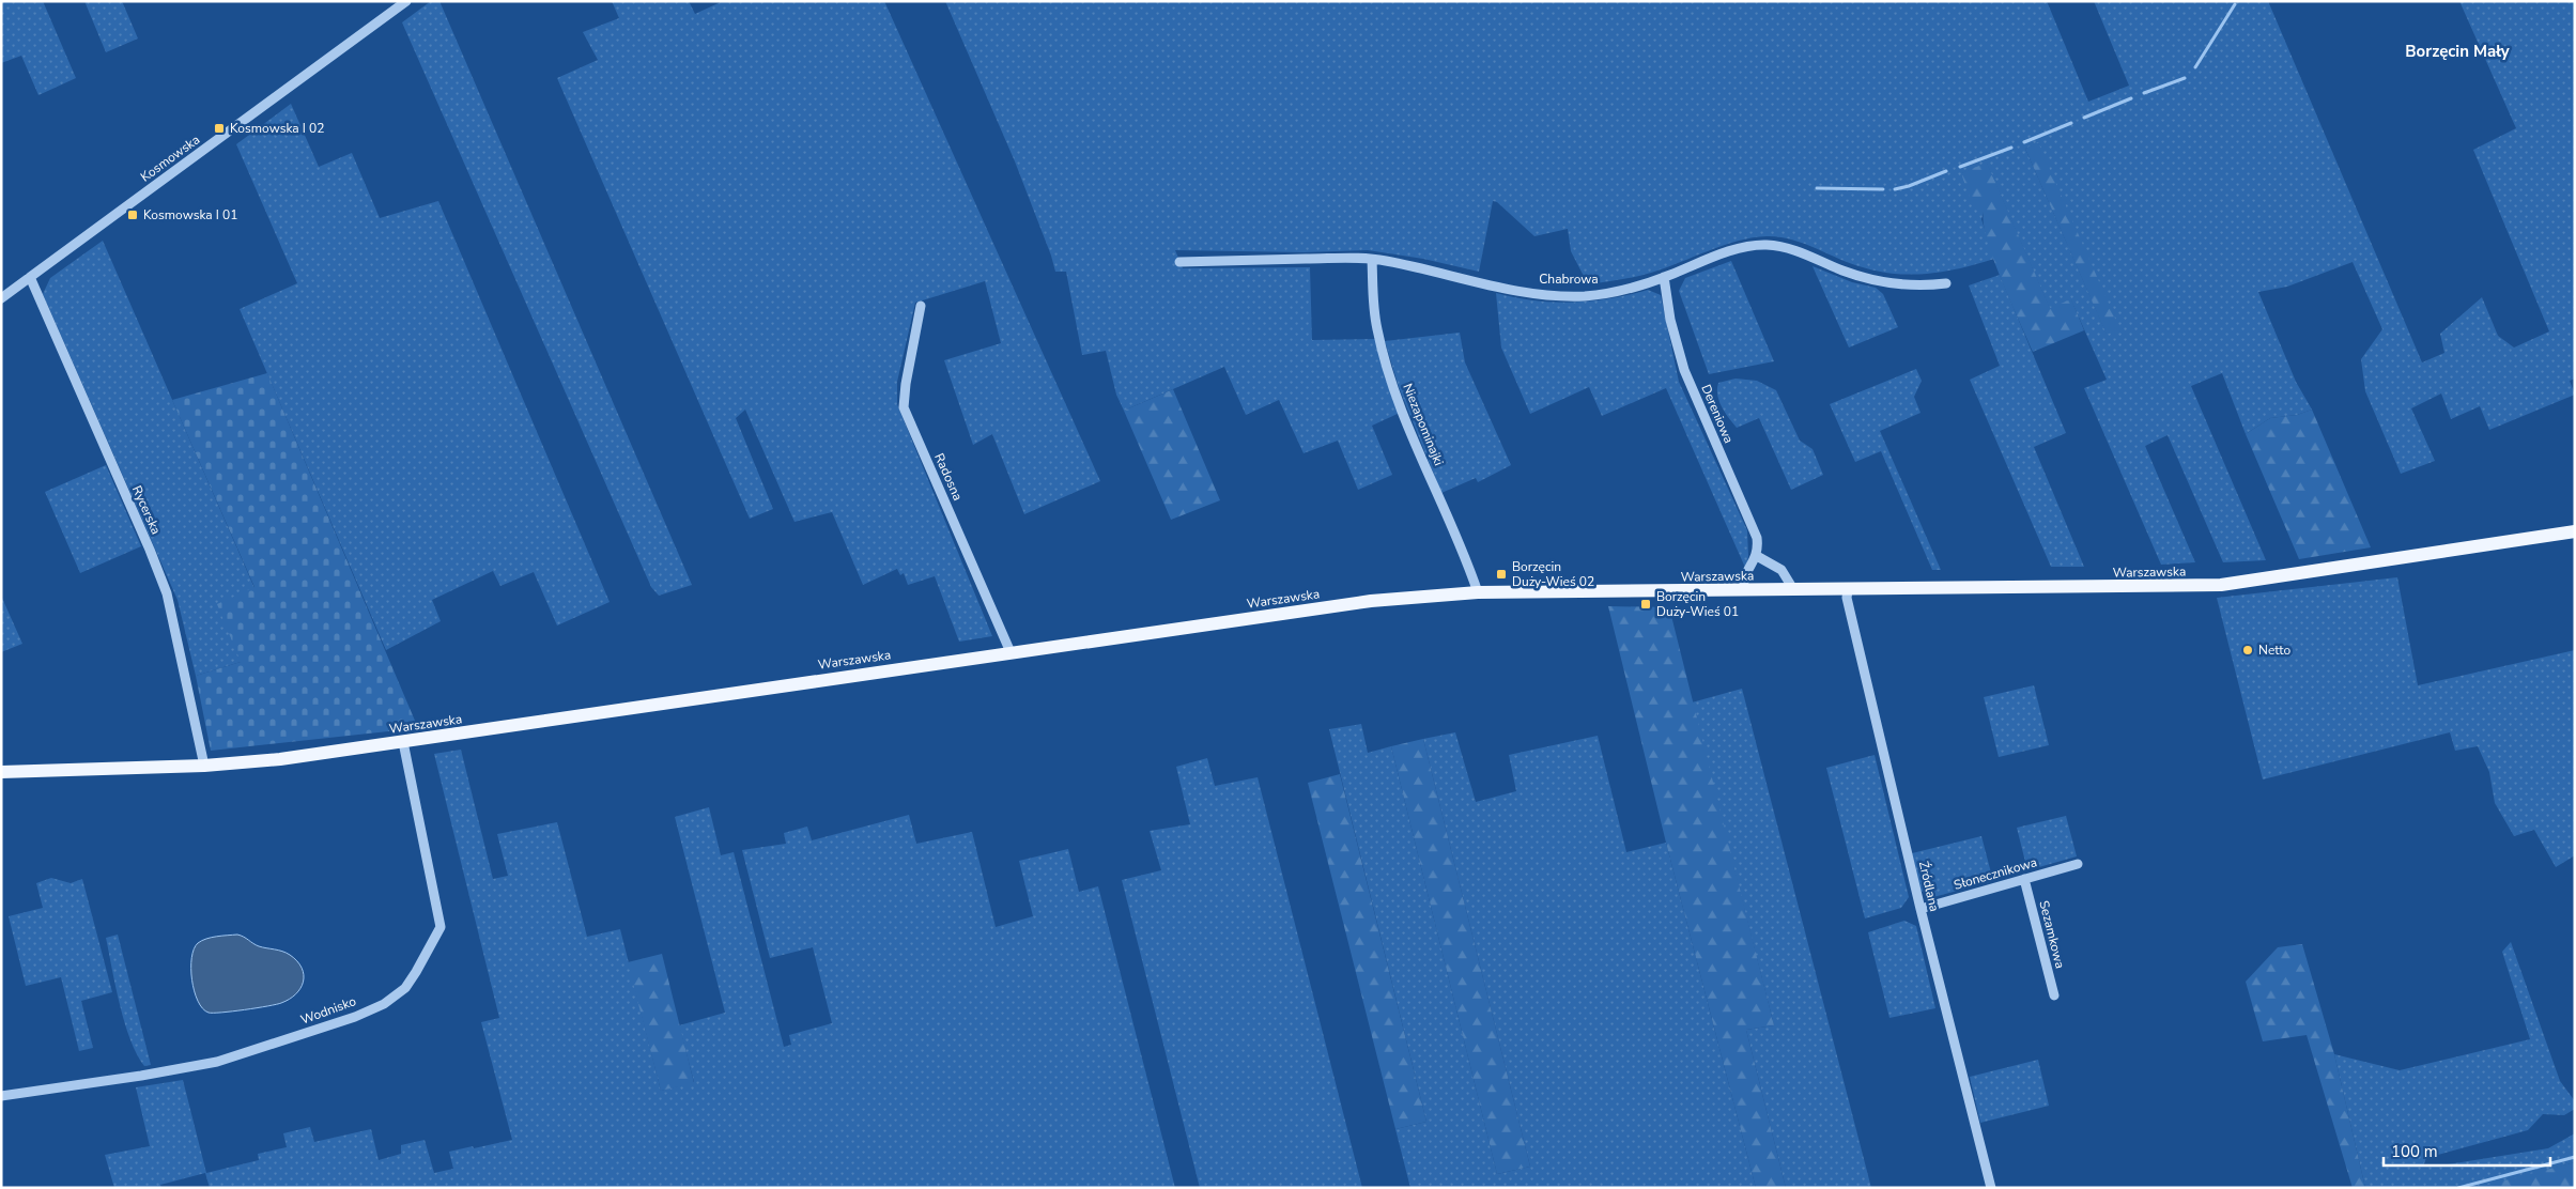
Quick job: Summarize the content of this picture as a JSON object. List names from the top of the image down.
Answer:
{
  "streets": {
    "main road": ["Warszawska"],
    "street": [
      "Kosmowska",
      "Chabrowa",
      "Dereniowa",
      "Niezapominajki",
      "Radosna",
      "Rycerska",
      "Słonecznikowa",
      "Źródlana",
      "Sezamkowa",
      "Wodnisko"
    ]
  },
  "crossings": [
    ["Kosmowska", "Rycerska"],
    ["Chabrowa", "Dereniowa"],
    ["Chabrowa", "Niezapominajki"],
    ["Niezapominajki", "Warszawska"],
    ["Radosna", "Warszawska"],
    ["Rycerska", "Warszawska"],
    ["Warszawska", "Źródlana"],
    ["Warszawska", "Wodnisko"],
    ["Słonecznikowa", "Źródlana"],
    ["Słonecznikowa", "Sezamkowa"]
  ],
  "districts": ["Borzęcin Mały"],
  "places": {
    "transit": [
      "Kosmowska I 02",
      "Kosmowska I 01",
      "Borzęcin Duży-Wieś 02",
      "Borzęcin Duży-Wieś 01"
    ],
    "other": ["Netto"]
  },
  "scale_bar": "100 m"
}
